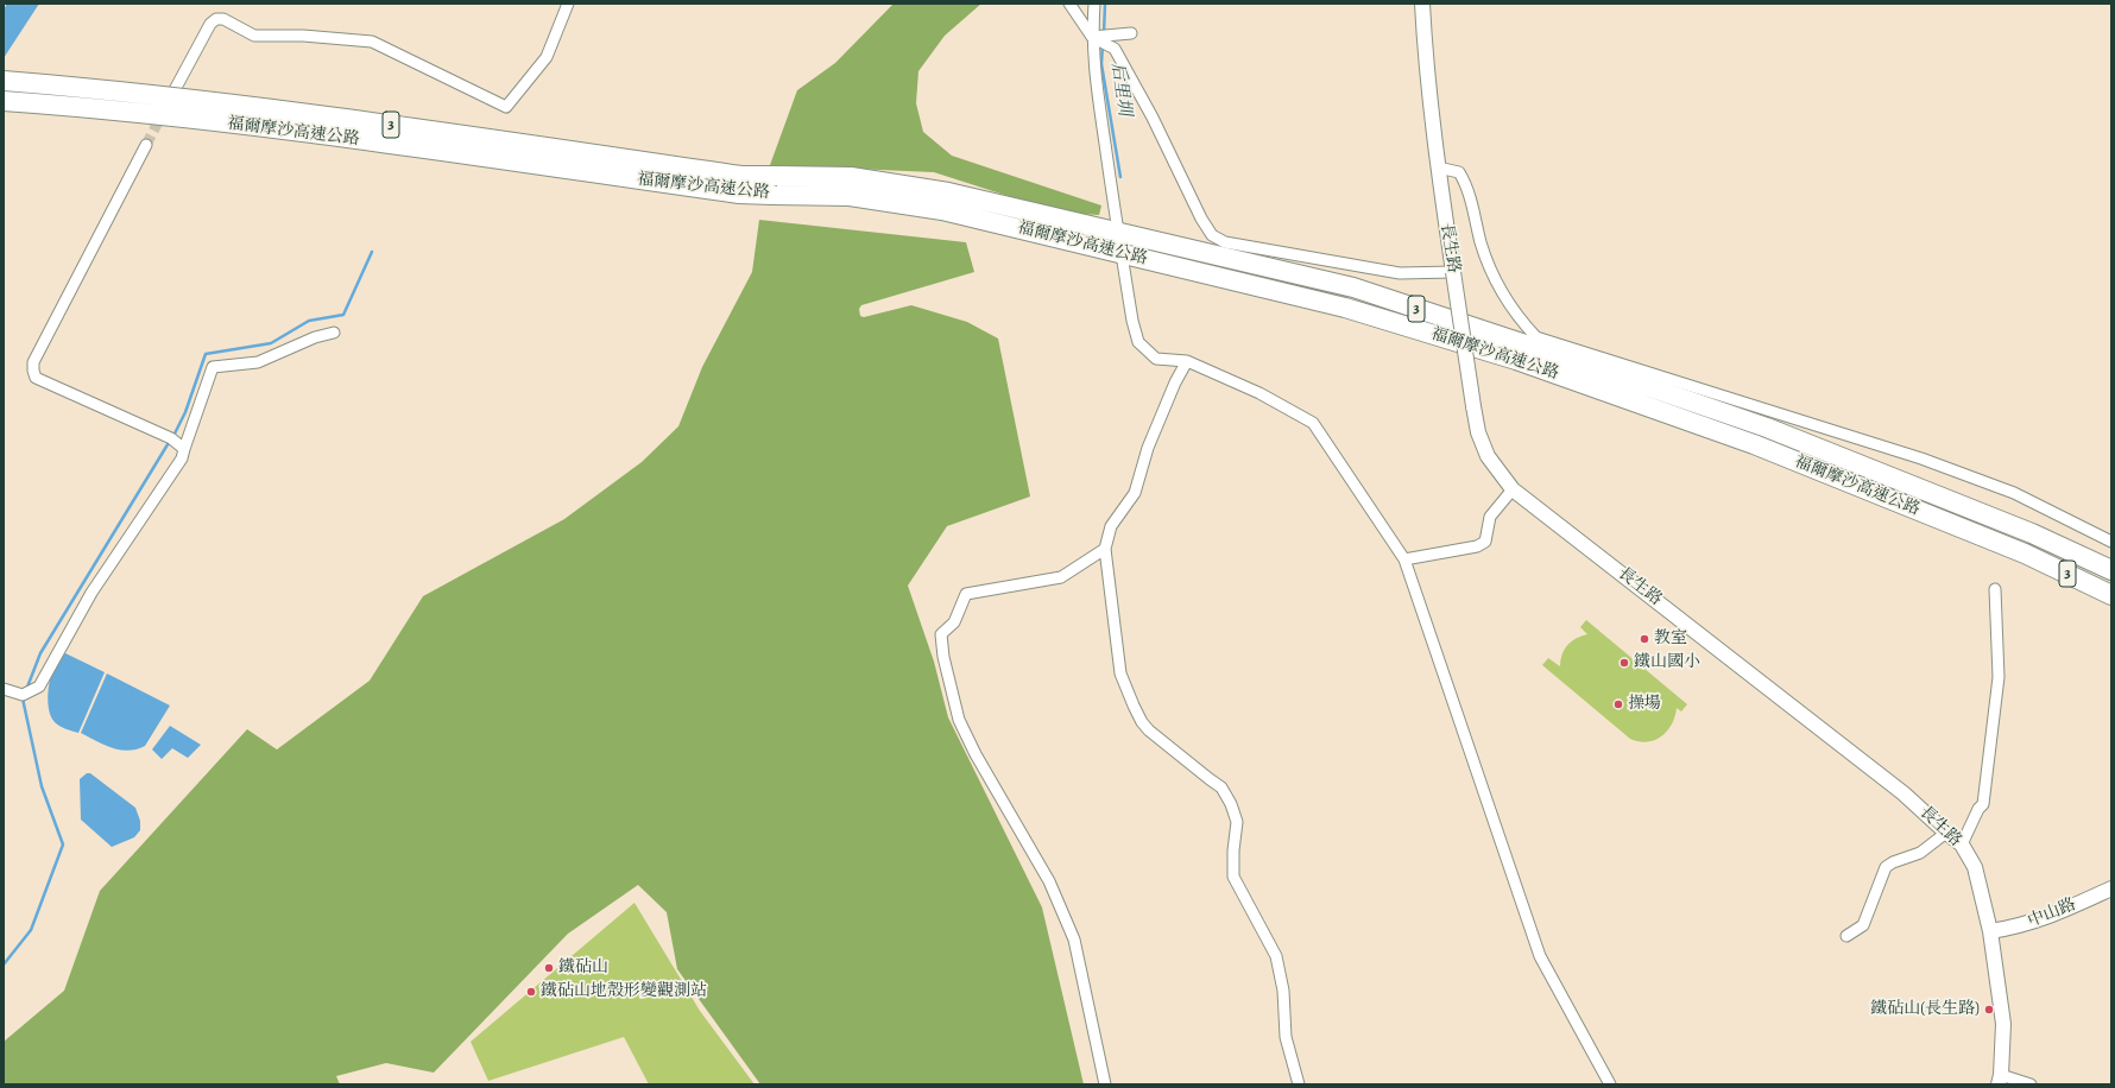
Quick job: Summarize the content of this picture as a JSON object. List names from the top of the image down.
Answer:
{
  "streets": {
    "highway": ["3", "福爾摩沙高速公路"],
    "street": ["長生路", "中山路"]
  },
  "crossings": [
    ["長生路", "中山路"]
  ],
  "water": ["后里圳"],
  "places": [
    "教室",
    "鐵山國小",
    "操場",
    "鐵砧山",
    "鐵砧山地殼形變觀測站",
    "鐵砧山(長生路)"
  ]
}
